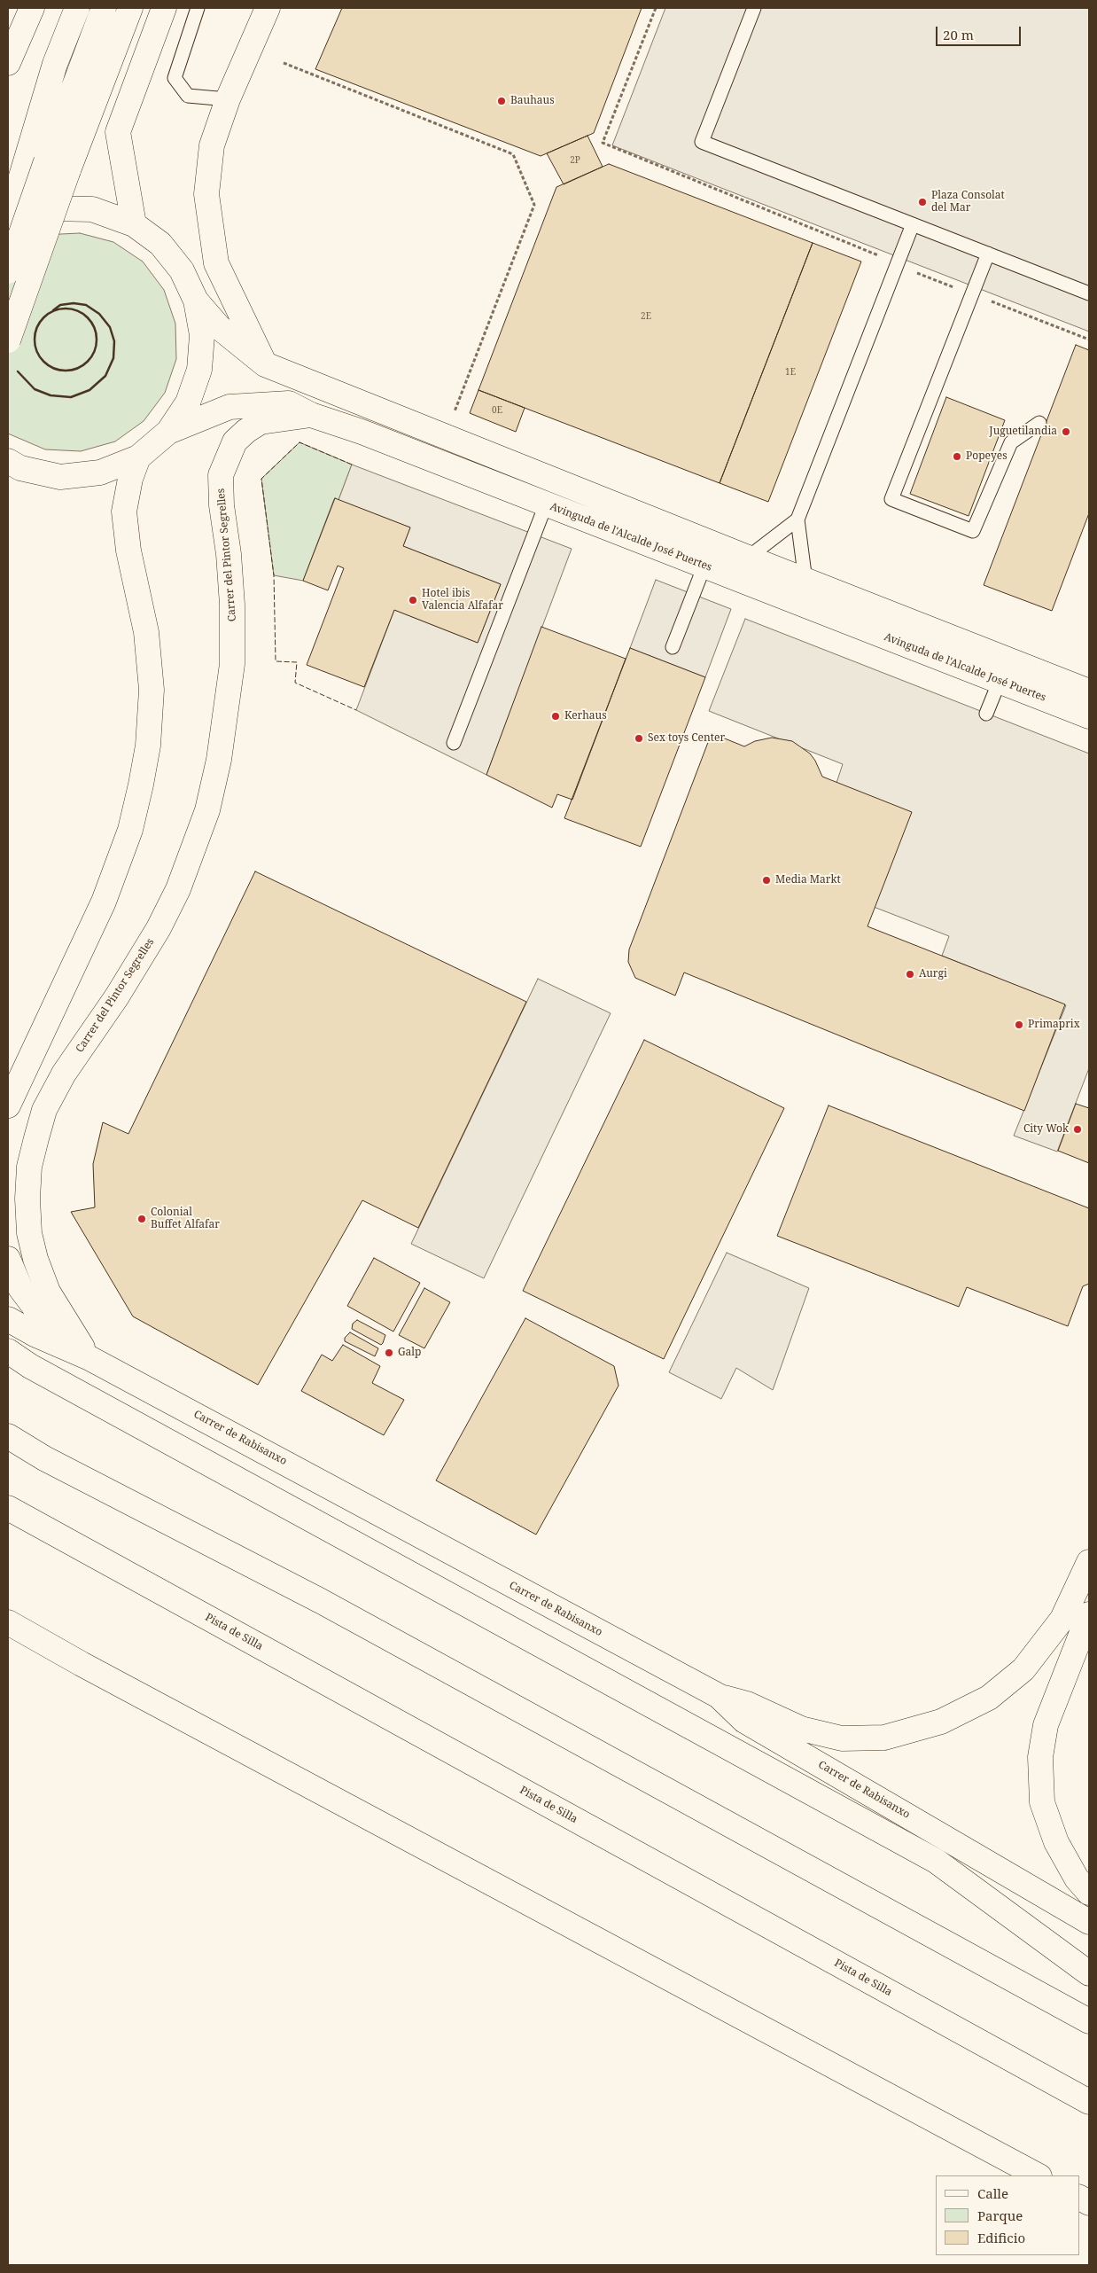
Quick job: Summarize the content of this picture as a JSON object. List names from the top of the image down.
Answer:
{
  "streets": {
    "main road": [
      "Avinguda de l'Alcalde José Puertes",
      "Carrer del Pintor Segrelles",
      "Carrer de Rabisanxo",
      "Pista de Silla"
    ]
  },
  "crossings": [
    ["Avinguda de l'Alcalde José Puertes", "Carrer del Pintor Segrelles"],
    ["Carrer del Pintor Segrelles", "Carrer de Rabisanxo"]
  ],
  "places": [
    "Bauhaus",
    "Plaza Consolat del Mar",
    "Juguetilandia",
    "Popeyes",
    "Hotel ibis Valencia Alfafar",
    "Kerhaus",
    "Sex toys Center",
    "Media Markt",
    "Aurgi",
    "Primaprix",
    "City Wok",
    "Colonial Buffet Alfafar",
    "Galp"
  ],
  "house_numbers": [
    "2P",
    "2E",
    "1E",
    "0E"
  ],
  "legend": ["Calle", "Parque", "Edificio"],
  "scale_bar": "20 m"
}
